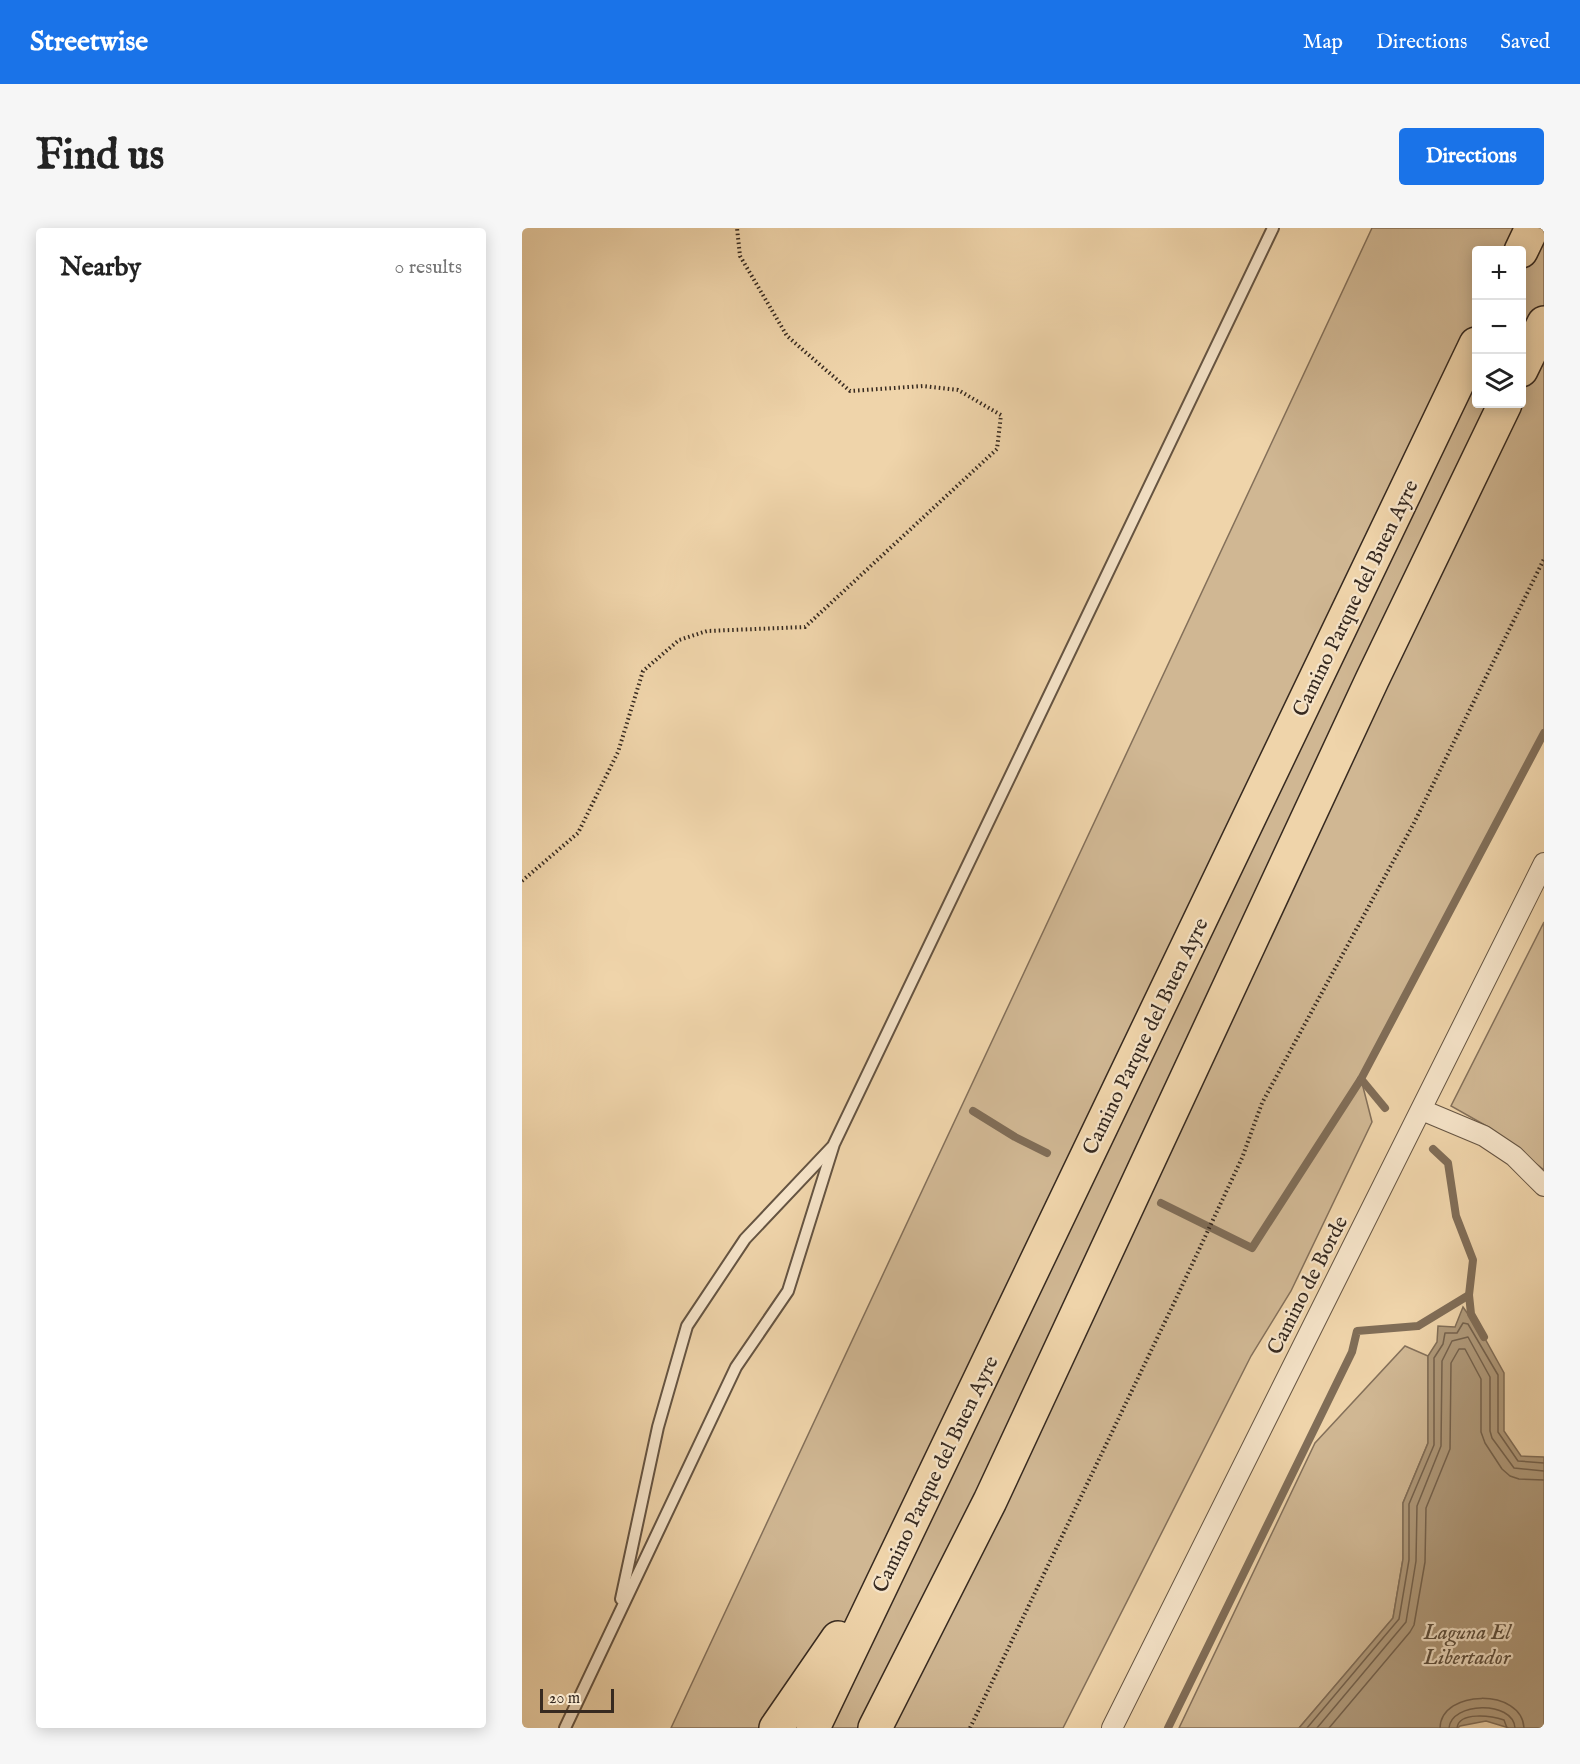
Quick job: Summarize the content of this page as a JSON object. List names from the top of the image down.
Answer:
{
  "streets": {
    "highway": ["Camino Parque del Buen Ayre"],
    "street": ["Camino de Borde"]
  },
  "water": ["Laguna El Libertador"],
  "scale_bar": "20 m",
  "page": {
    "header": "Streetwise",
    "nav": ["Map", "Directions", "Saved"],
    "buttons": "Directions",
    "title": "Find us",
    "heading": ["Nearby", "0 results"],
    "map_buttons": ["+", "−"],
    "scale": "20 m"
  }
}
